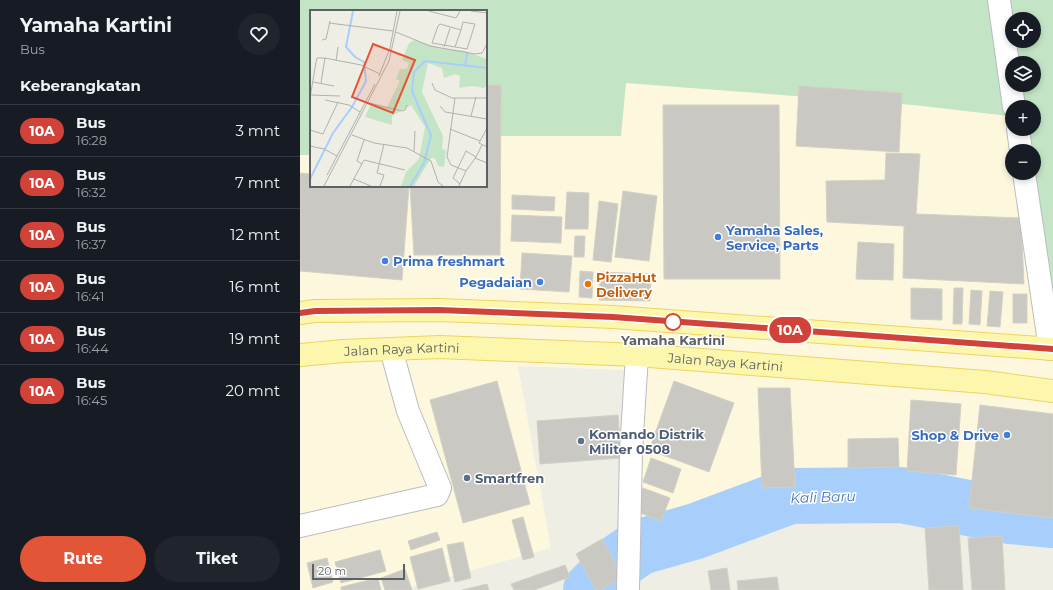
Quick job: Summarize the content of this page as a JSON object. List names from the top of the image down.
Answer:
{
  "streets": {
    "main road": ["Jalan Raya Kartini"]
  },
  "water": ["Kali Baru"],
  "places": [
    "Yamaha Sales, Service, Parts",
    "Prima freshmart",
    "Pegadaian",
    "PizzaHut Delivery",
    "Yamaha Kartini",
    "Shop & Drive",
    "Komando Distrik Militer 0508",
    "Smartfren"
  ],
  "lines": ["bus line 10A"],
  "scale_bar": "20 m",
  "page": {
    "heading": [
      ["Yamaha Kartini", "Bus"],
      "Keberangkatan"
    ],
    "on_map": "10A",
    "map_buttons": ["+", "−"],
    "list": [
      {
        "mark": "10A",
        "name": "Bus",
        "note": "16:28",
        "value": "3 mnt"
      },
      {
        "mark": "10A",
        "name": "Bus",
        "note": "16:32",
        "value": "7 mnt"
      },
      {
        "mark": "10A",
        "name": "Bus",
        "note": "16:37",
        "value": "12 mnt"
      },
      {
        "mark": "10A",
        "name": "Bus",
        "note": "16:41",
        "value": "16 mnt"
      },
      {
        "mark": "10A",
        "name": "Bus",
        "note": "16:44",
        "value": "19 mnt"
      },
      {
        "mark": "10A",
        "name": "Bus",
        "note": "16:45",
        "value": "20 mnt"
      }
    ],
    "buttons": ["Rute", "Tiket"],
    "scale": "20 m"
  }
}
